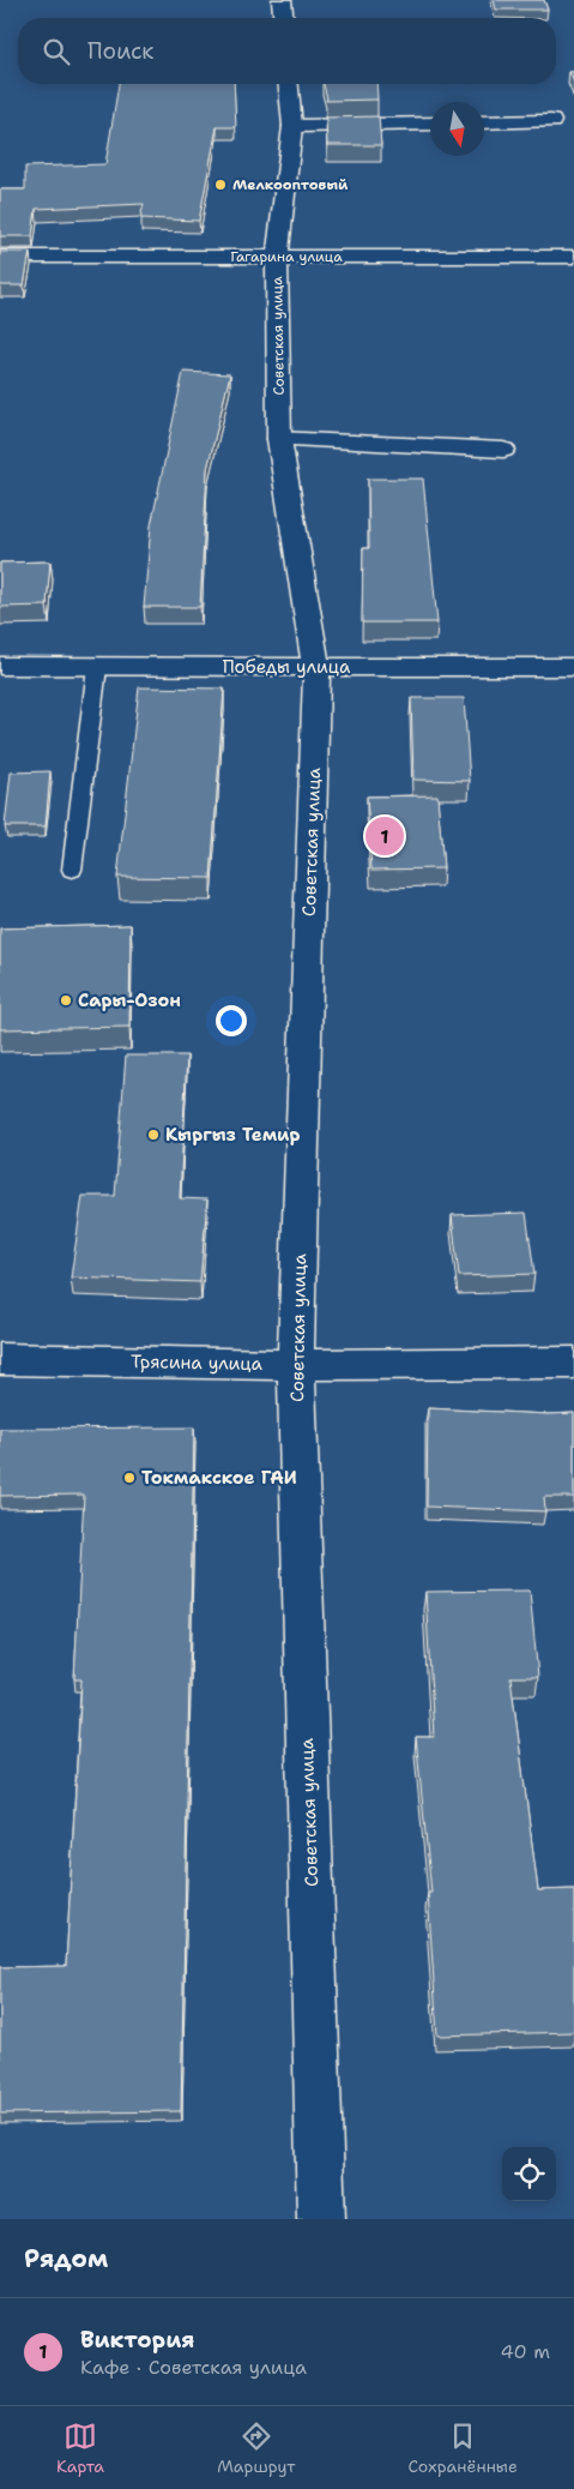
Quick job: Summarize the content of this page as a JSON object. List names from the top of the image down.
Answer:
{
  "streets": {
    "main road": [
      "Гагарина улица",
      "Советская улица",
      "Победы улица",
      "Трясина улица"
    ]
  },
  "crossings": [
    ["Гагарина улица", "Советская улица"],
    ["Советская улица", "Победы улица"],
    ["Советская улица", "Трясина улица"]
  ],
  "places": [
    "Мелкооптовый",
    "Сары-Озон",
    "Кыргыз Темир",
    "Токмакское ГАИ"
  ],
  "north": "bottom",
  "page": {
    "search": "Поиск",
    "pins": "1",
    "heading": "Рядом",
    "list": [
      {
        "mark": "1",
        "name": "Виктория",
        "note": "Кафе · Советская улица",
        "value": "40 m"
      }
    ],
    "nav": ["Карта", "Маршрут", "Сохранённые"]
  }
}
